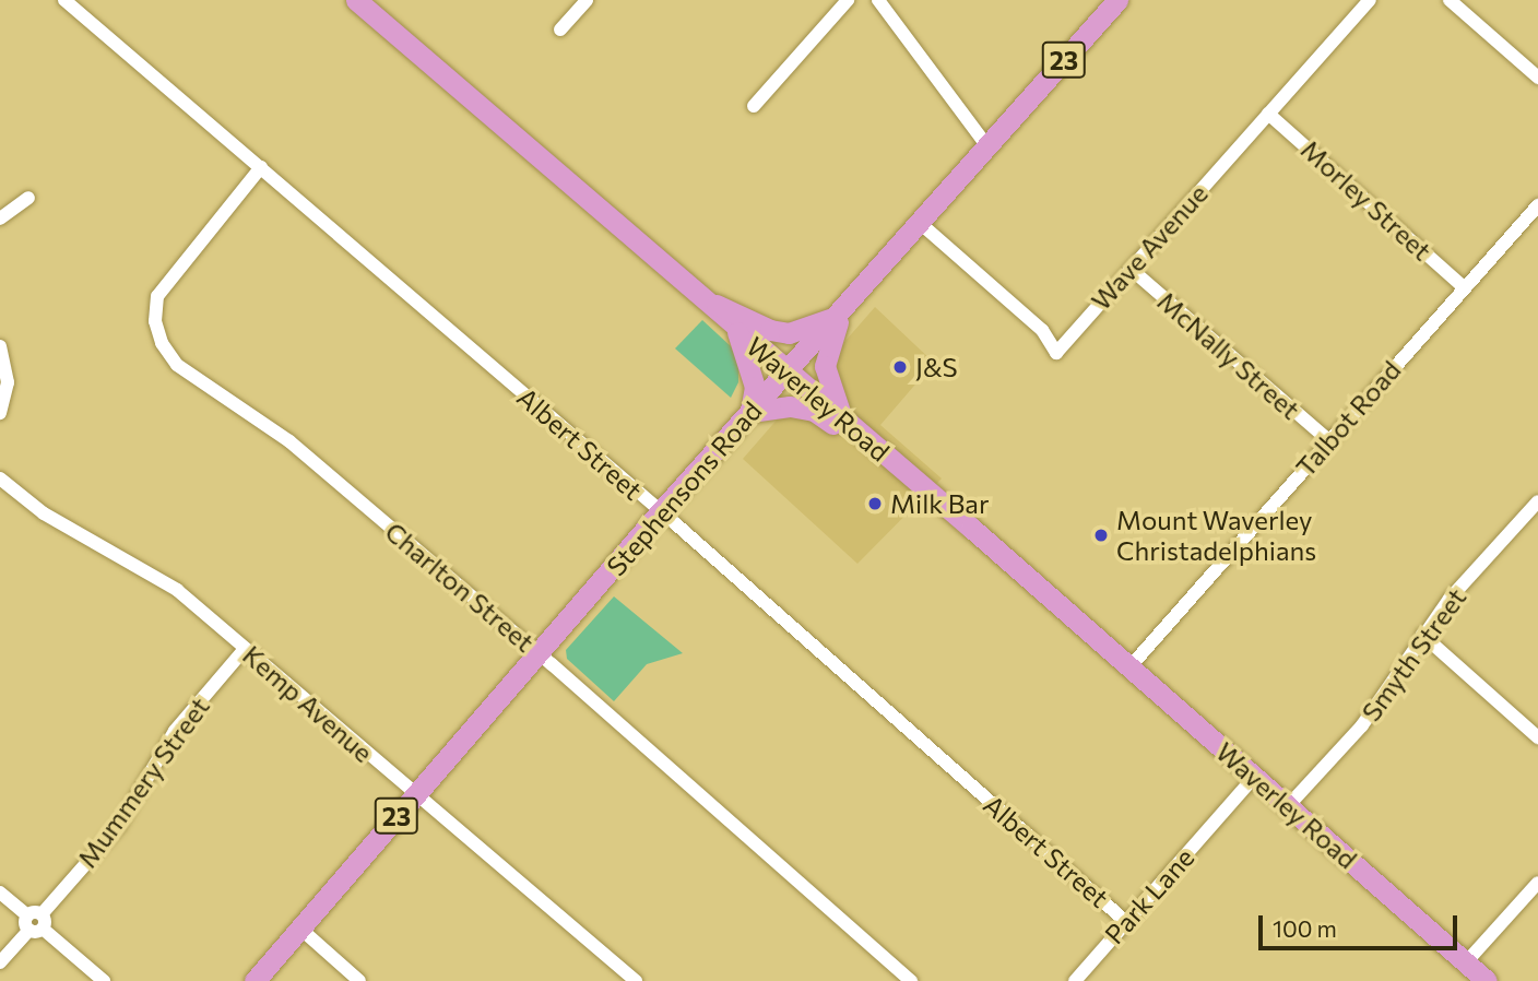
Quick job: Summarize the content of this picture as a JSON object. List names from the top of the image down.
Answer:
{
  "streets": {
    "main road": ["23", "Waverley Road", "Stephensons Road"],
    "street": [
      "Morley Street",
      "Wave Avenue",
      "McNally Street",
      "Talbot Road",
      "Albert Street",
      "Charlton Street",
      "Smyth Street",
      "Kemp Avenue",
      "Mummery Street",
      "Park Lane"
    ]
  },
  "crossings": [
    ["Morley Street", "Wave Avenue"],
    ["Morley Street", "Talbot Road"],
    ["Wave Avenue", "McNally Street"],
    ["Wave Avenue", "Stephensons Road"],
    ["McNally Street", "Talbot Road"],
    ["Waverley Road", "Talbot Road"],
    ["Waverley Road", "Stephensons Road"],
    ["Waverley Road", "Smyth Street"],
    ["Waverley Road", "Park Lane"],
    ["Albert Street", "Stephensons Road"],
    ["Albert Street", "Charlton Street"],
    ["Albert Street", "Park Lane"],
    ["Stephensons Road", "Charlton Street"],
    ["Stephensons Road", "Kemp Avenue"],
    ["Kemp Avenue", "Mummery Street"]
  ],
  "places": ["J&S", "Milk Bar", "Mount Waverley Christadelphians"],
  "scale_bar": "100 m"
}
